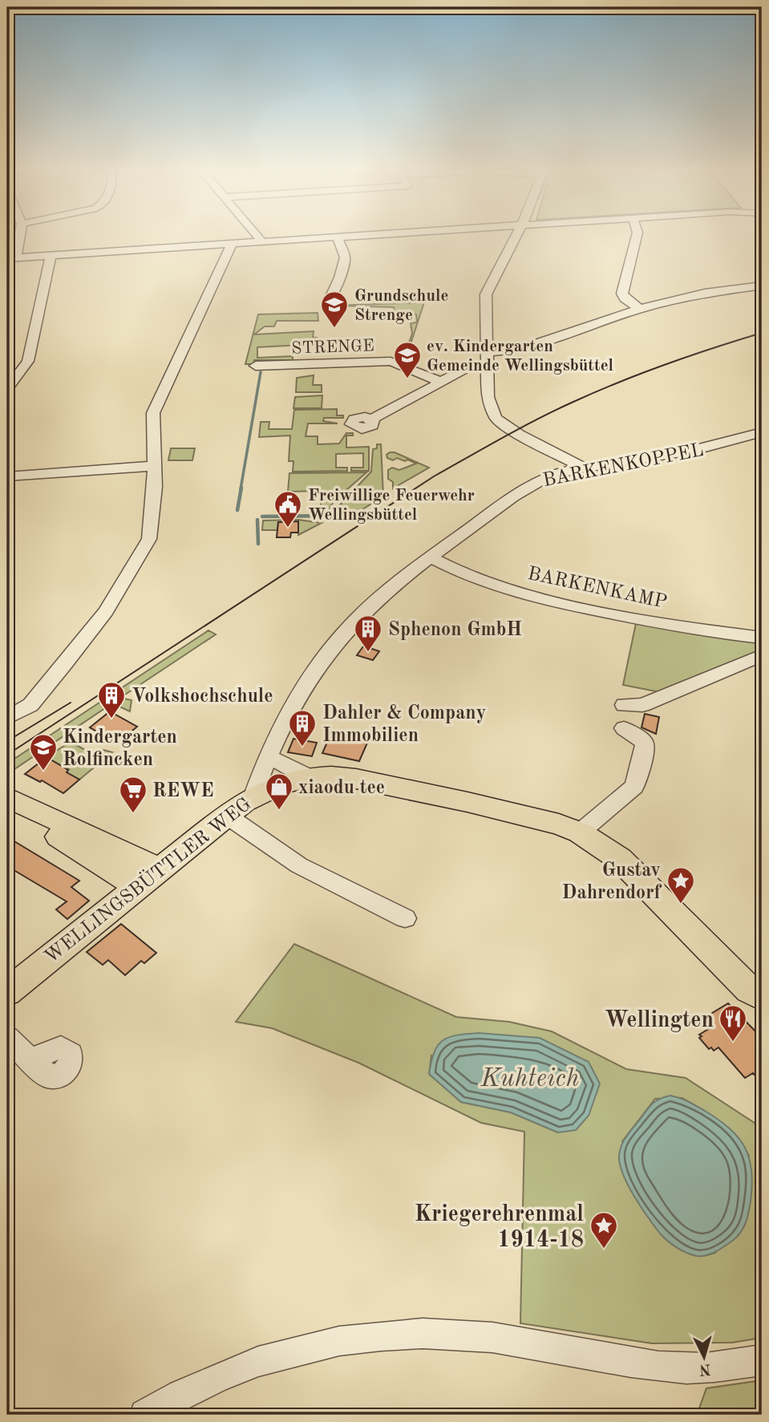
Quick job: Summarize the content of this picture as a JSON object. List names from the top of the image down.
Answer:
{
  "streets": {
    "main road": ["WELLINGSBÜTTLER WEG"],
    "street": ["STRENGE", "BARKENKOPPEL", "BARKENKAMP"]
  },
  "crossings": [
    ["BARKENKOPPEL", "BARKENKAMP"],
    ["BARKENKOPPEL", "WELLINGSBÜTTLER WEG"]
  ],
  "water": ["Kuhteich"],
  "places": {
    "school or university": ["Grundschule Strenge", "ev. Kindergarten Gemeinde Wellingsbüttel", "Kindergarten Rolfincken"],
    "public building": ["Freiwillige Feuerwehr Wellingsbüttel"],
    "building": ["Sphenon GmbH", "Volkshochschule", "Dahler & Company Immobilien"],
    "shop": ["xiaodu tee"],
    "supermarket": ["REWE"],
    "place": ["Gustav Dahrendorf", "Kriegerehrenmal 1914-18"],
    "restaurant": ["Wellingten"]
  },
  "north": "bottom"
}
